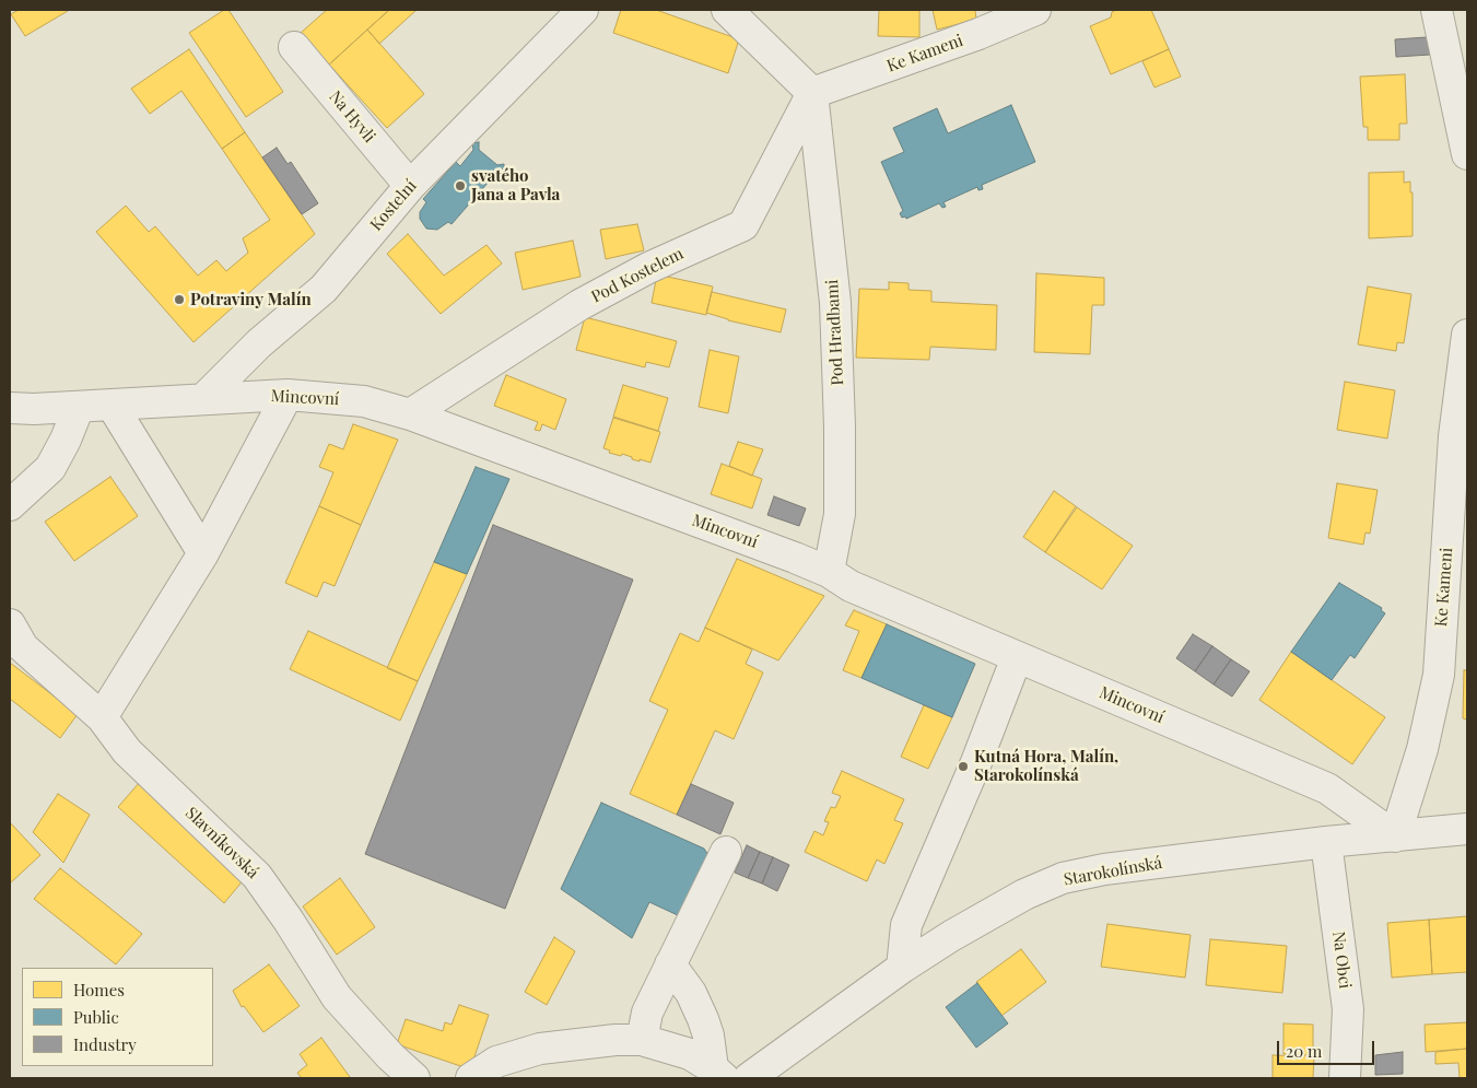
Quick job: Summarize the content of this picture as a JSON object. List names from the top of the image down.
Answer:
{
  "streets": {
    "street": [
      "Ke Kameni",
      "Na Hyvli",
      "Kostelní",
      "Pod Kostelem",
      "Pod Hradbami",
      "Mincovní",
      "Slavníkovská",
      "Starokolínská",
      "Na Obci"
    ]
  },
  "crossings": [
    ["Ke Kameni", "Pod Kostelem"],
    ["Ke Kameni", "Pod Hradbami"],
    ["Ke Kameni", "Mincovní"],
    ["Ke Kameni", "Starokolínská"],
    ["Na Hyvli", "Kostelní"],
    ["Kostelní", "Mincovní"],
    ["Pod Kostelem", "Pod Hradbami"],
    ["Pod Kostelem", "Mincovní"],
    ["Pod Hradbami", "Mincovní"],
    ["Mincovní", "Starokolínská"],
    ["Starokolínská", "Na Obci"]
  ],
  "places": ["svatého Jana a Pavla", "Potraviny Malín", "Kutná Hora, Malín, Starokolínská"],
  "legend": ["Homes", "Public", "Industry"],
  "scale_bar": "20 m"
}
